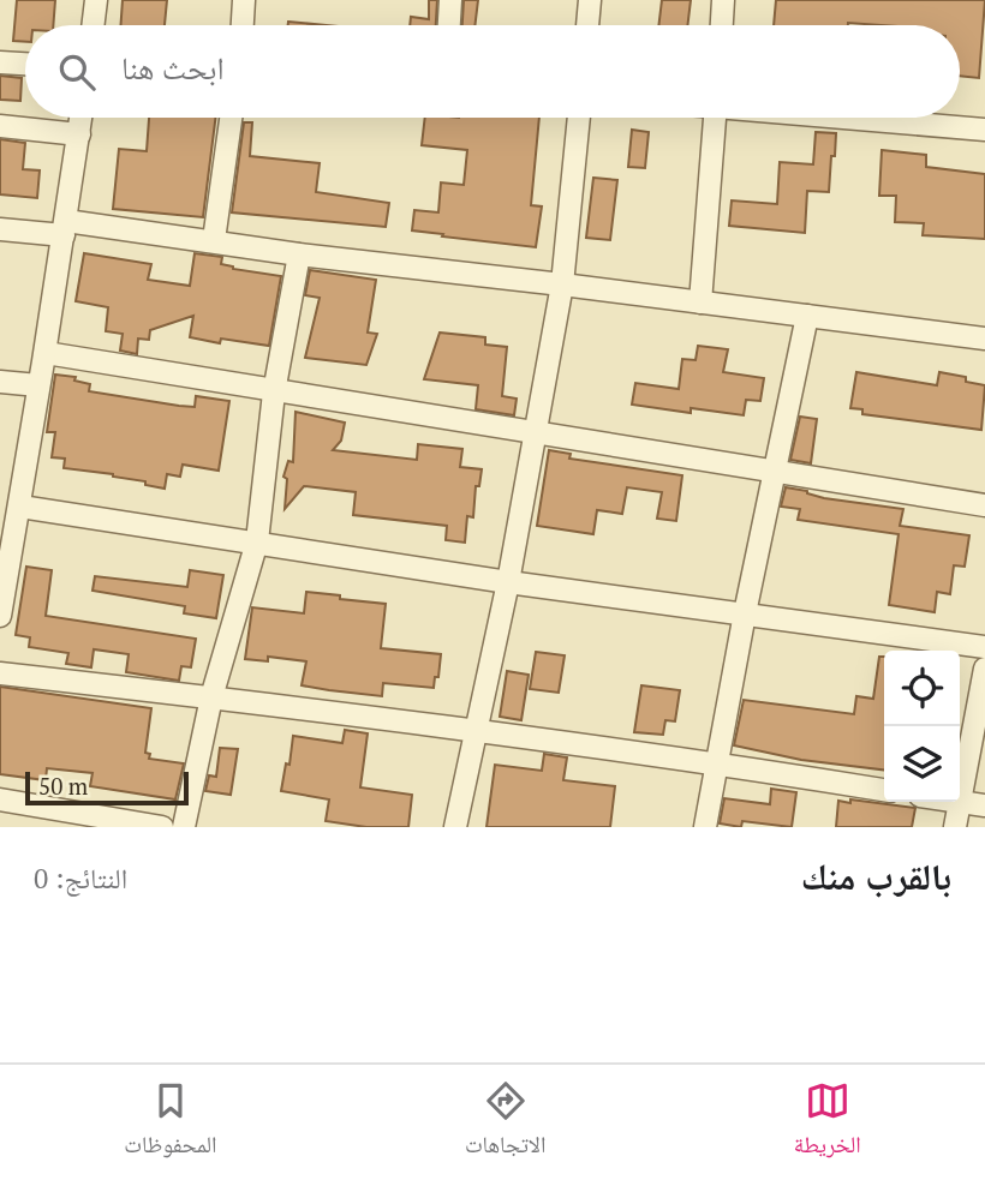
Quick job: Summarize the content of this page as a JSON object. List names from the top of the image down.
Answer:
{
  "scale_bar": "50 m",
  "page": {
    "search": "ابحث هنا",
    "scale": "50 m",
    "heading": ["بالقرب منك", "النتائج: 0"],
    "nav": ["الخريطة", "الاتجاهات", "المحفوظات"]
  }
}
